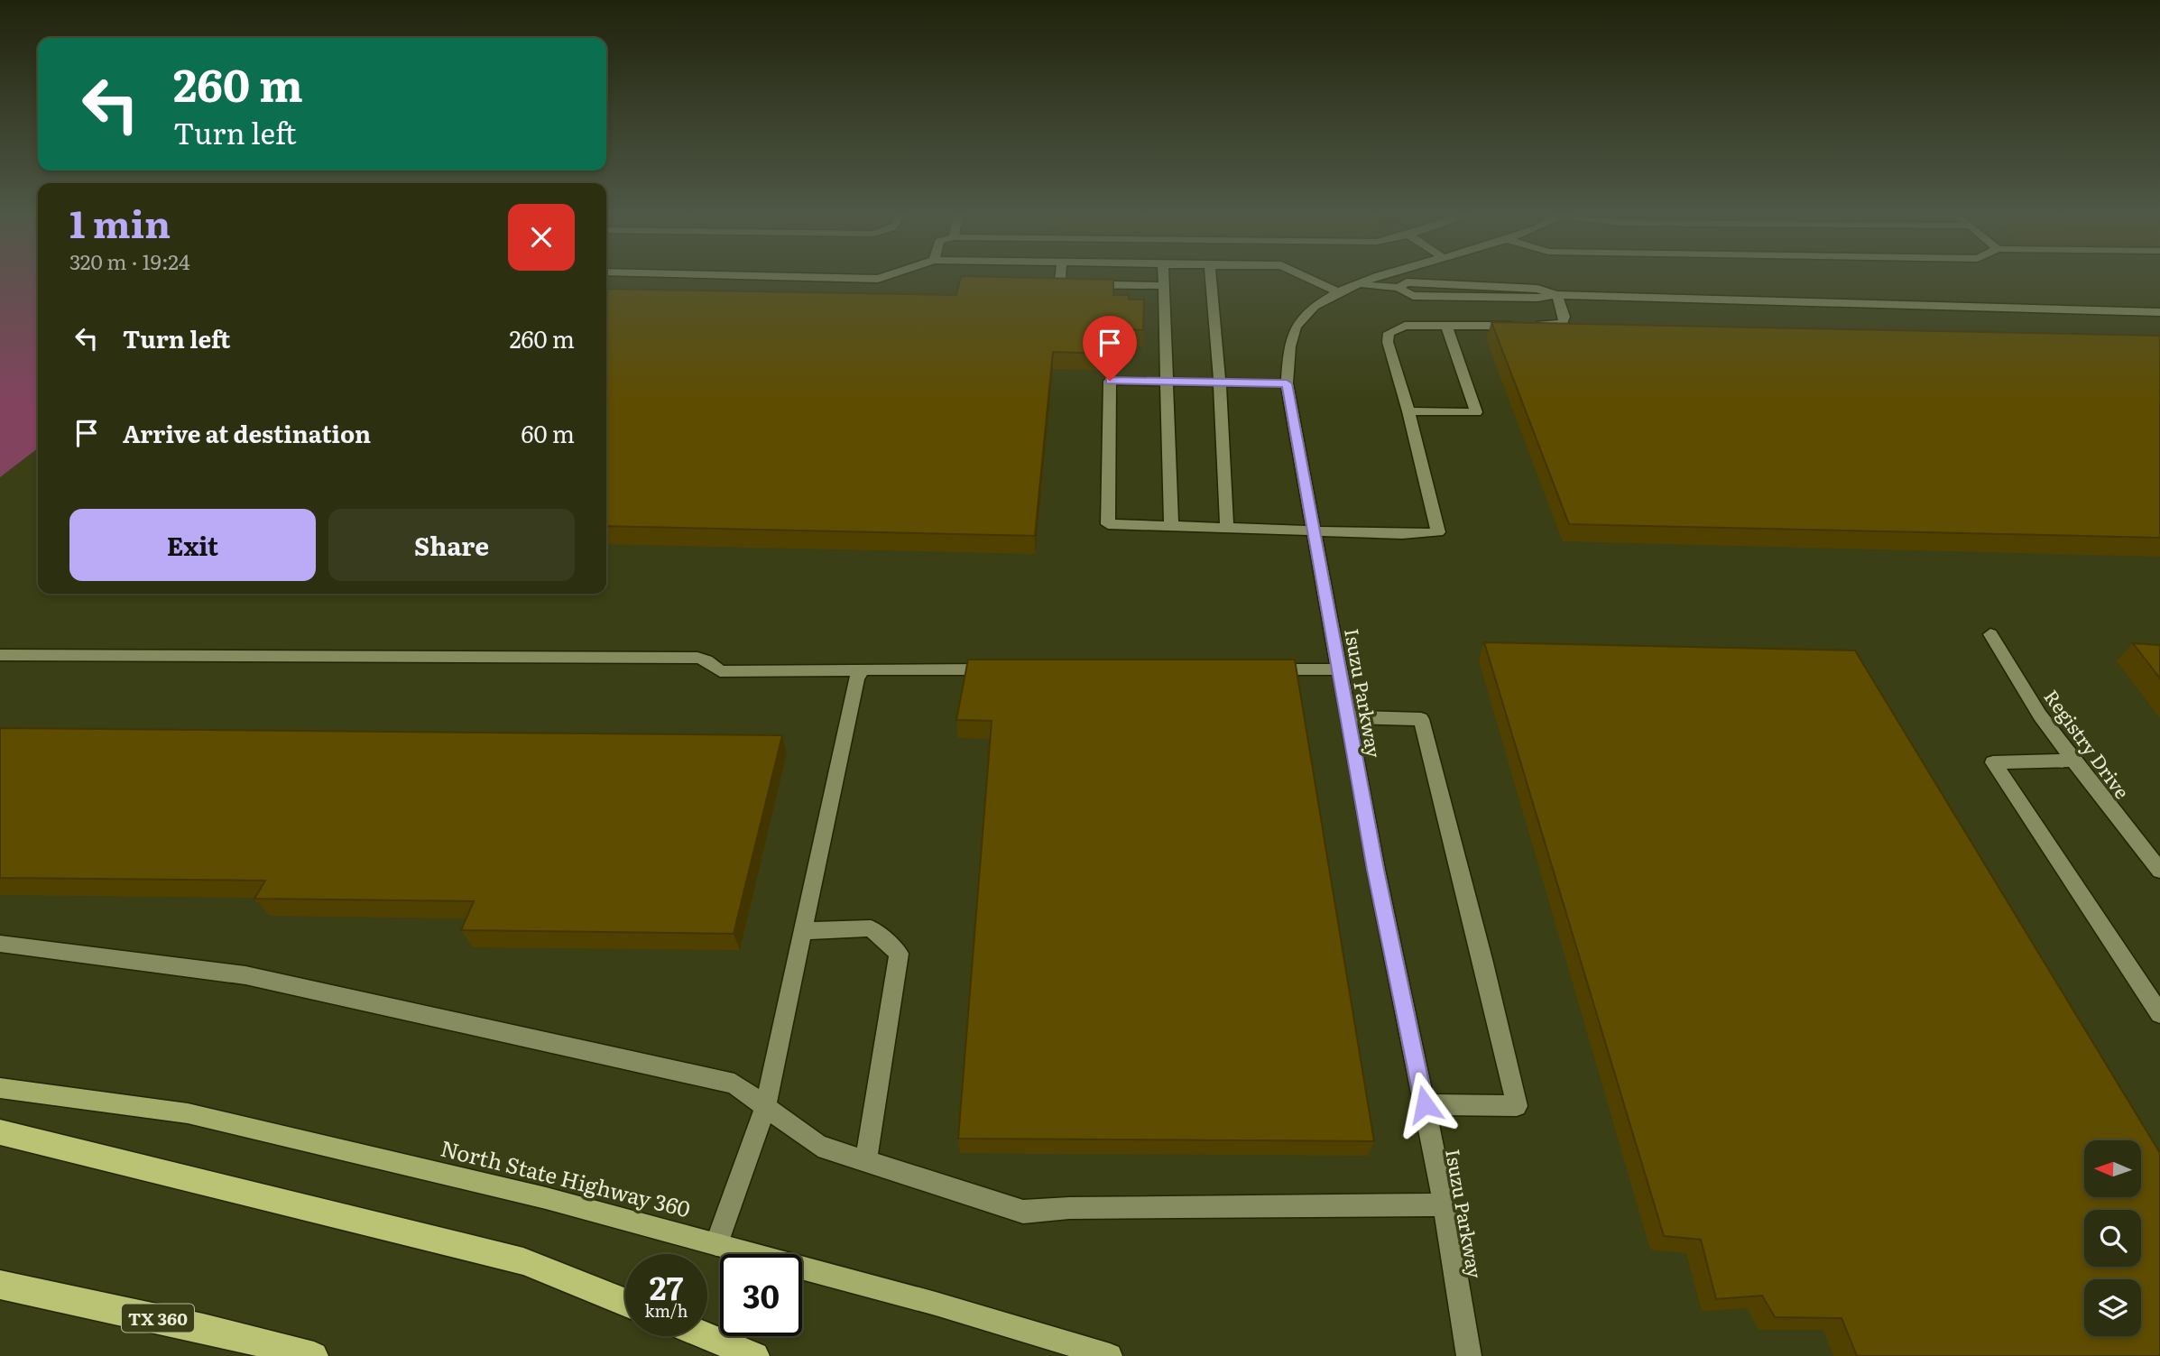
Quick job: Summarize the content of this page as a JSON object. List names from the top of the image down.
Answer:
{
  "streets": {
    "highway": ["TX 360"],
    "main road": ["North State Highway 360"],
    "street": ["Isuzu Parkway", "Registry Drive"]
  },
  "north": "left",
  "page": {
    "turn": ["260 m", "Turn left"],
    "heading": ["1 min", "320 m · 19:24"],
    "list": [
      {
        "name": "Turn left",
        "value": "260 m"
      },
      {
        "name": "Arrive at destination",
        "value": "60 m"
      }
    ],
    "buttons": ["Exit", "Share"],
    "speed": "27 km/h",
    "limit": "30"
  }
}
